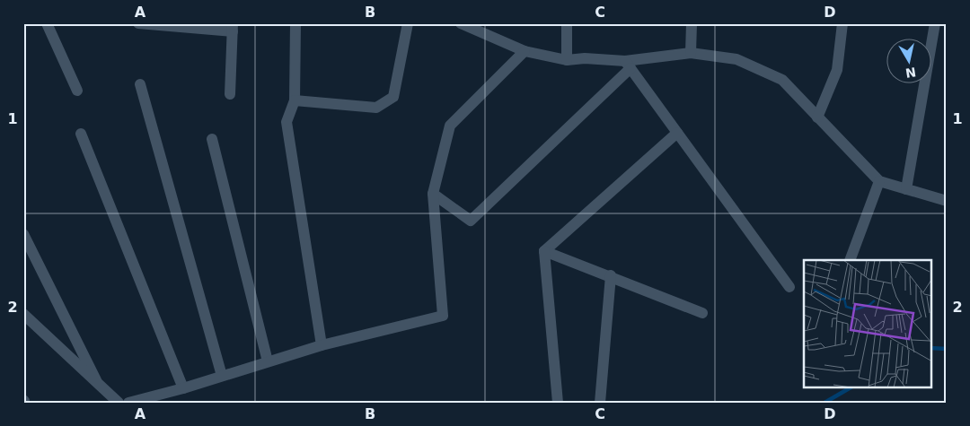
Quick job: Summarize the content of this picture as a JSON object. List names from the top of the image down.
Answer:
{
  "north": "bottom",
  "grid": {
    "columns": [
      "A",
      "B",
      "C",
      "D"
    ],
    "rows": ["1", "2"]
  }
}
